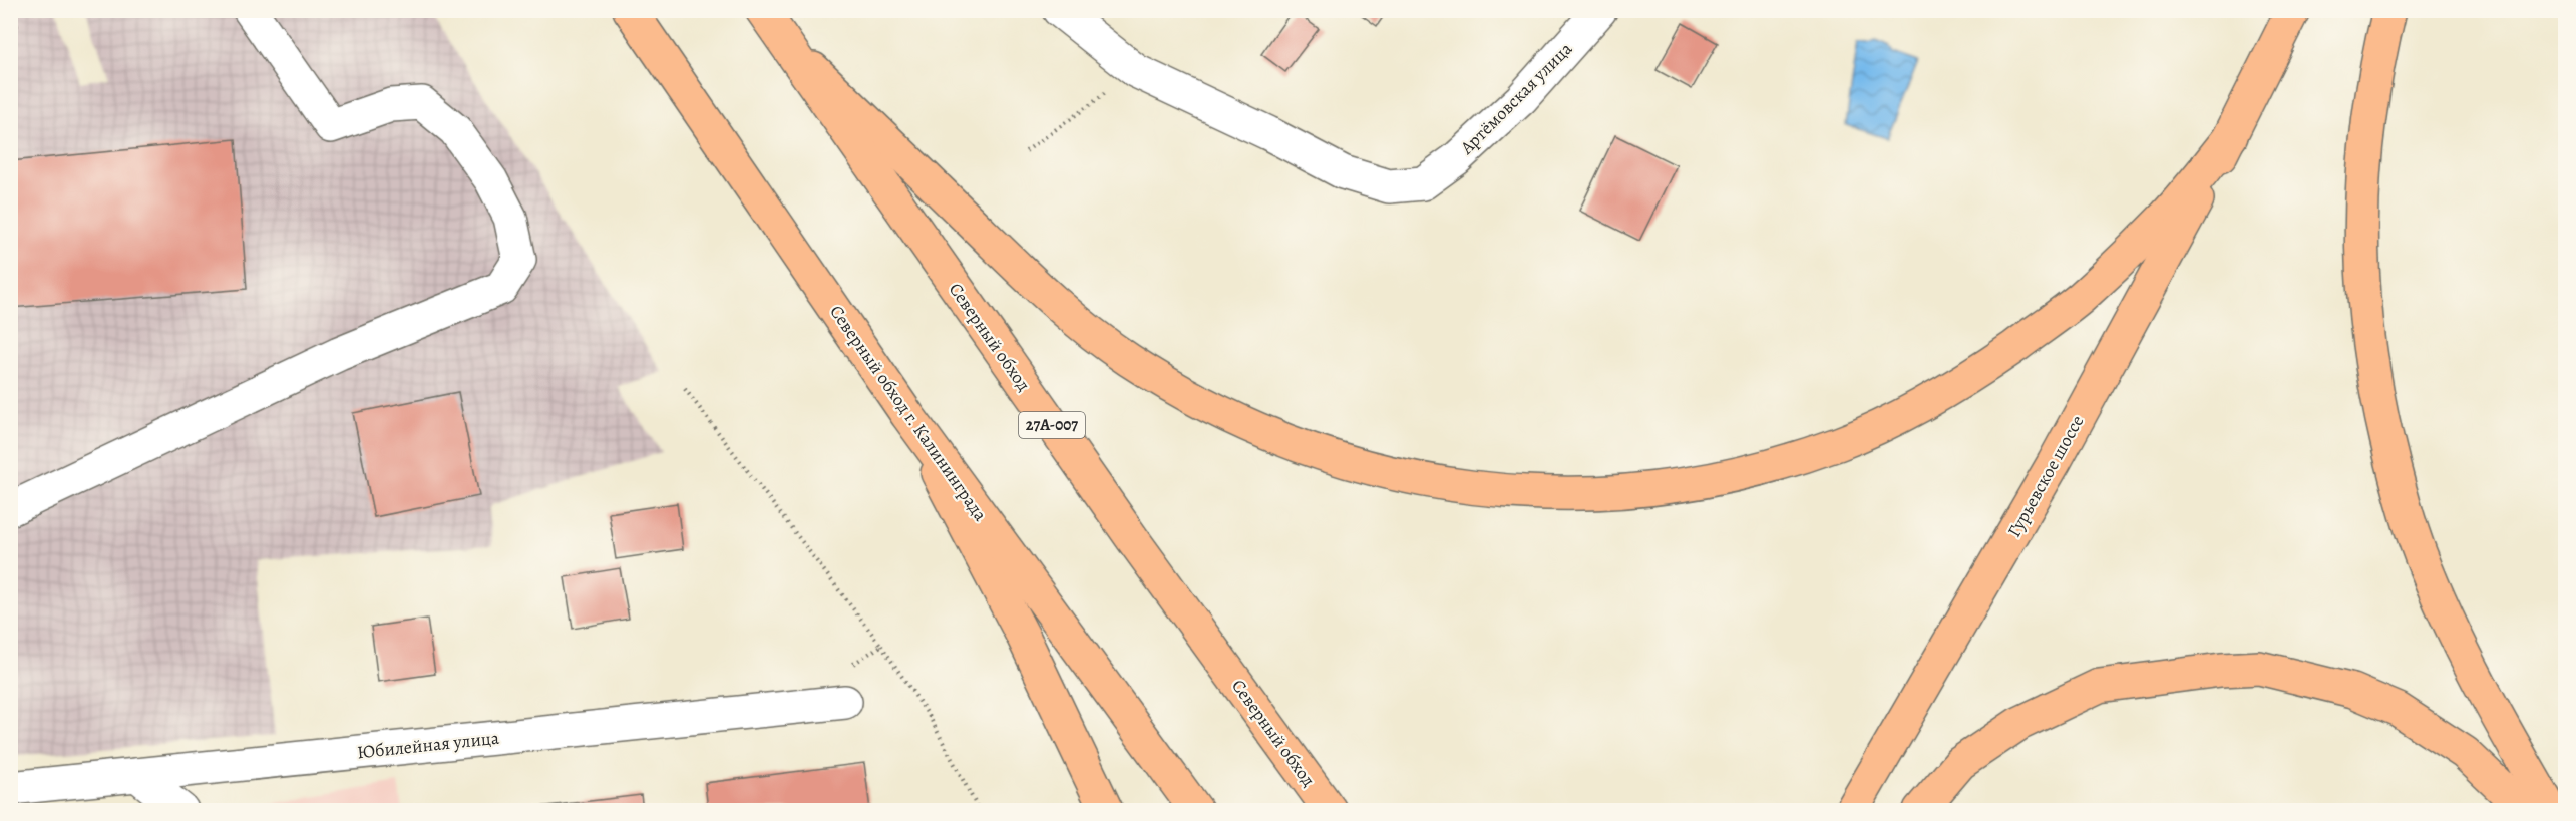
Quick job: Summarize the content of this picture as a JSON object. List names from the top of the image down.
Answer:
{
  "streets": {
    "main road": [
      "Северный обход",
      "Северный обход г. Калининграда",
      "27А-007",
      "Гурьевское шоссе"
    ],
    "street": ["Артёмовская улица", "Юбилейная улица"]
  }
}
